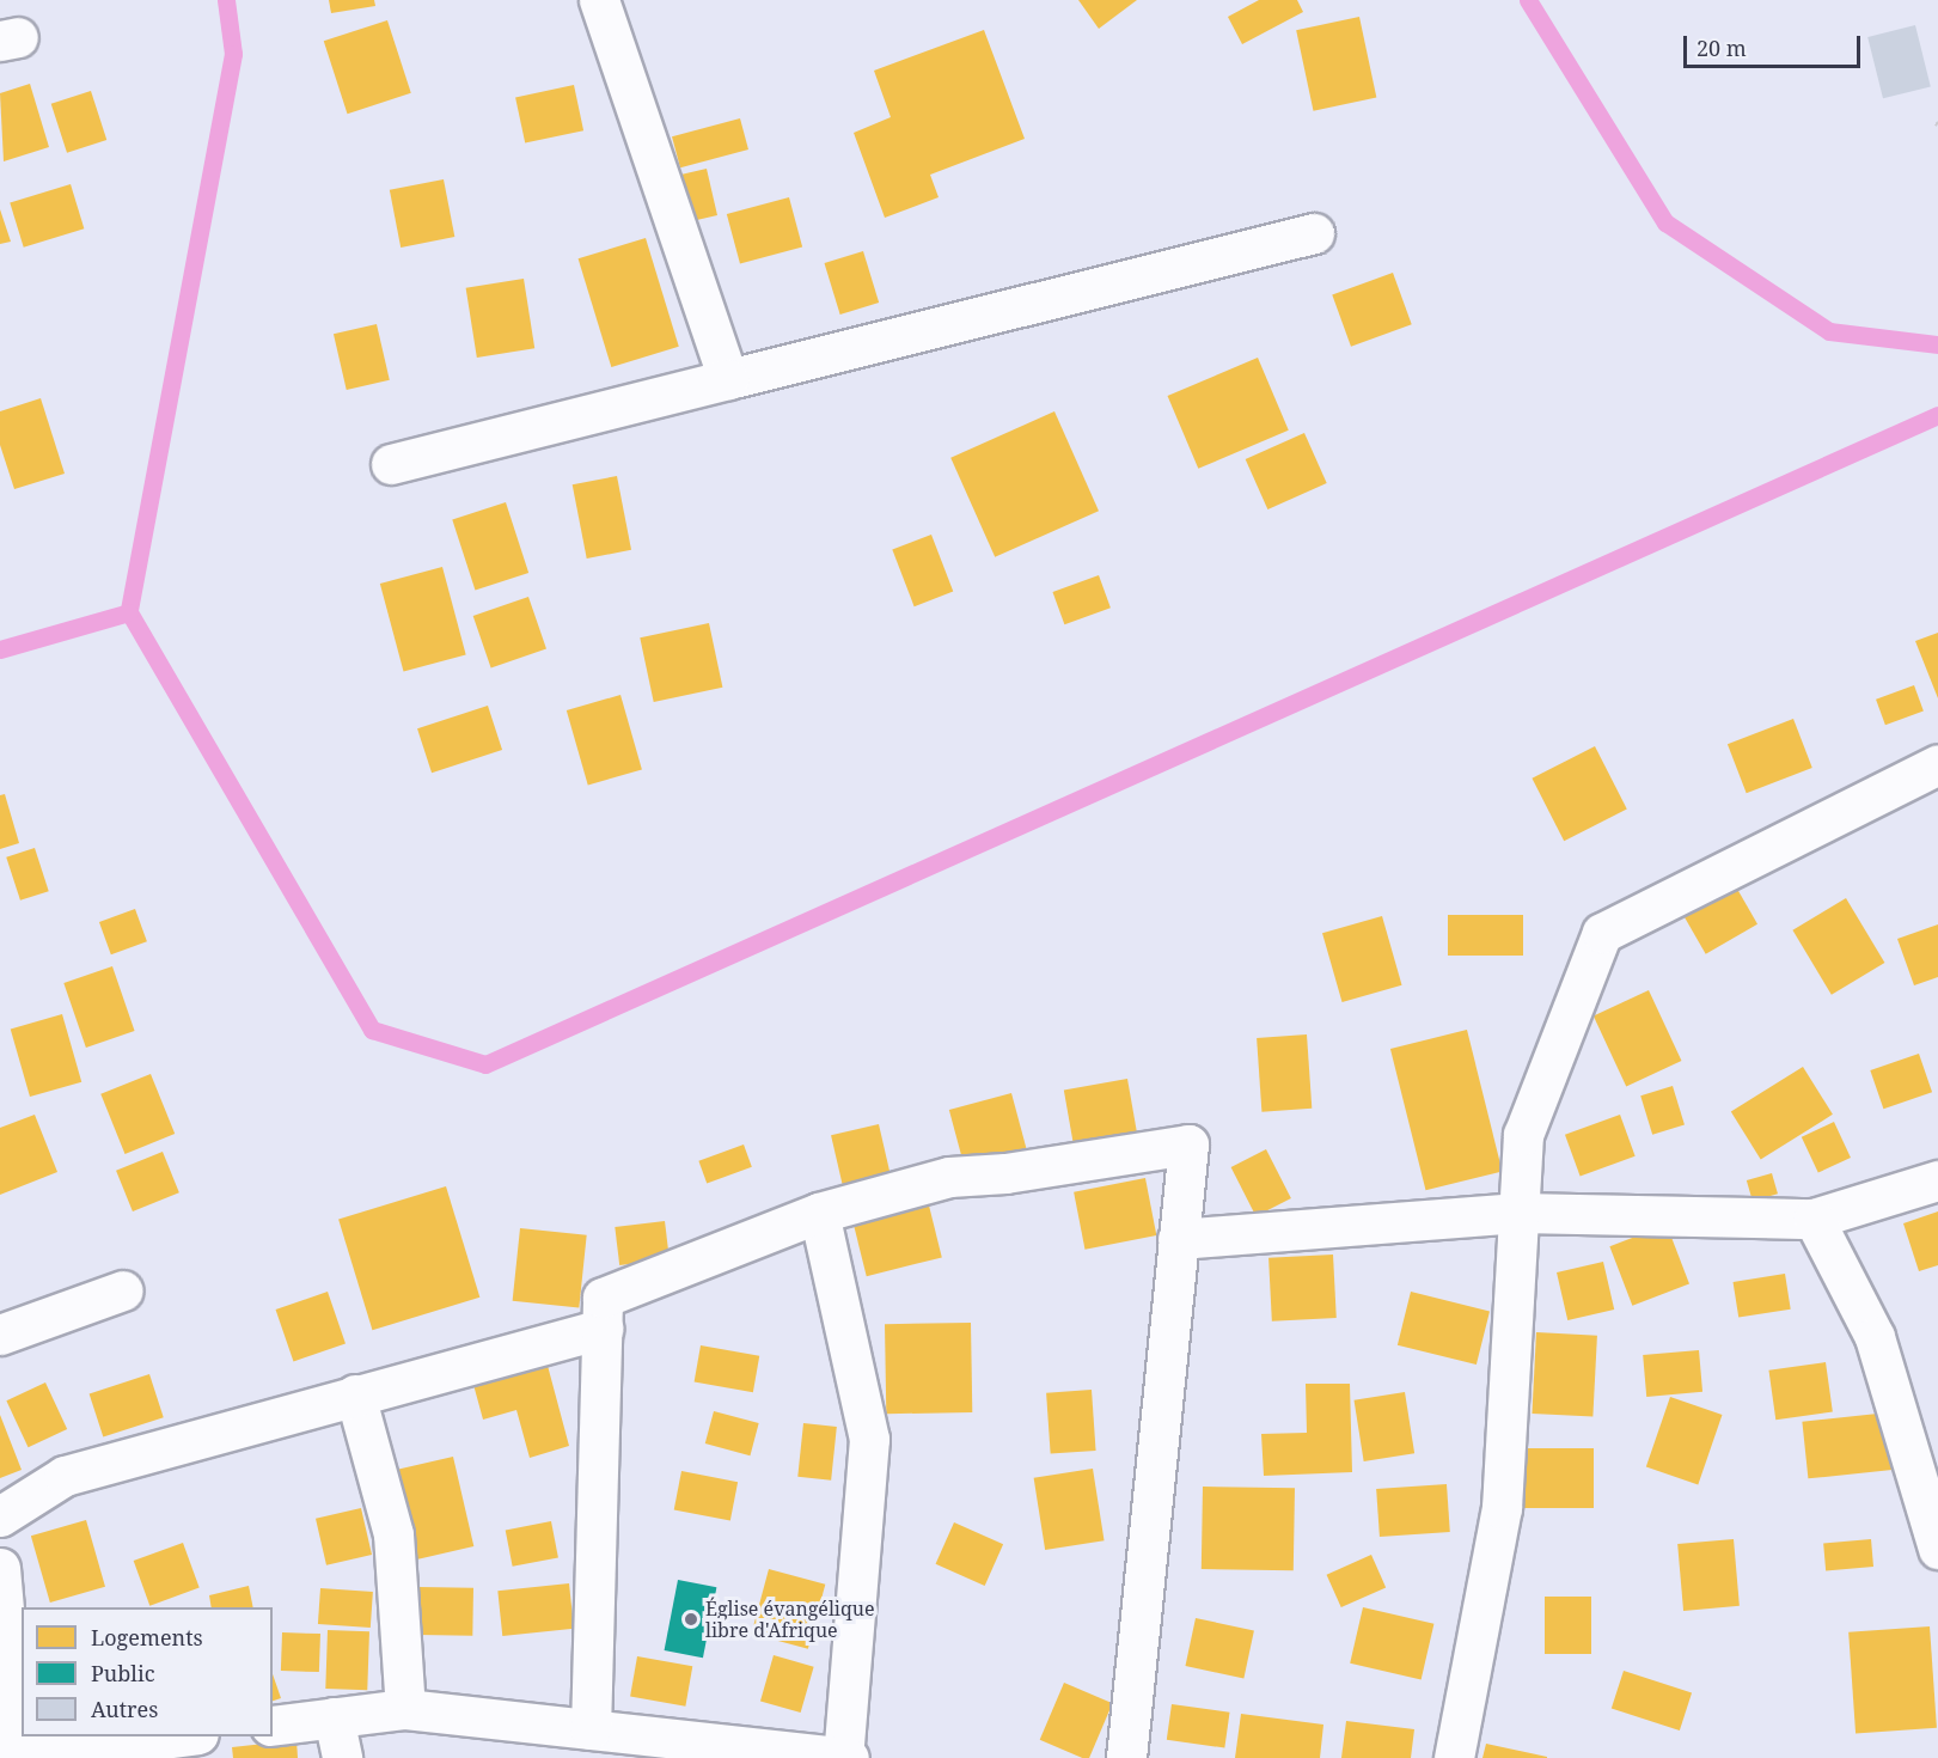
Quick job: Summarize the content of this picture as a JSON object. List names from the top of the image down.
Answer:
{
  "places": ["Église évangélique libre d'Afrique"],
  "legend": ["Logements", "Public", "Autres"],
  "scale_bar": "20 m"
}
